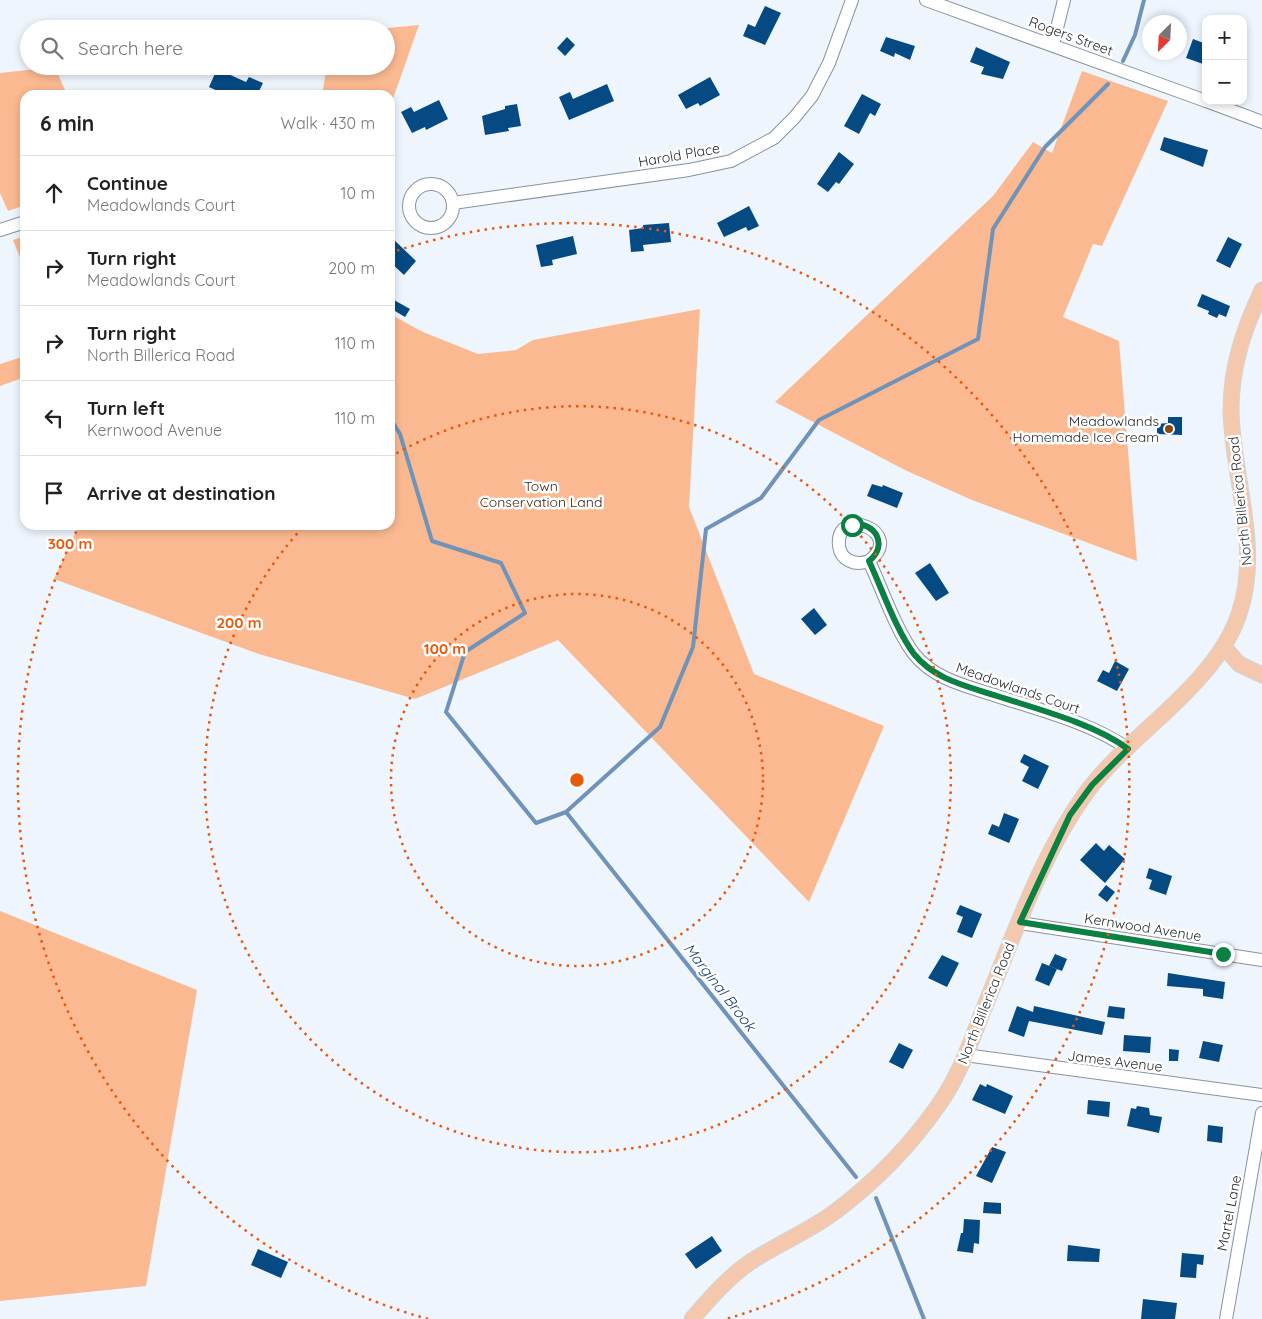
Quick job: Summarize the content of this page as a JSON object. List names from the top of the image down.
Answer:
{
  "streets": {
    "main road": ["North Billerica Road"],
    "street": [
      "Rogers Street",
      "Harold Place",
      "Meadowlands Court",
      "Kernwood Avenue",
      "James Avenue",
      "Martel Lane"
    ]
  },
  "crossings": [
    ["North Billerica Road", "Meadowlands Court"],
    ["North Billerica Road", "Kernwood Avenue"],
    ["North Billerica Road", "James Avenue"]
  ],
  "water": ["Marginal Brook"],
  "parks": ["Town Conservation Land"],
  "places": ["Meadowlands Homemade Ice Cream"],
  "north": "bottom left",
  "page": {
    "map_buttons": ["+", "−"],
    "search": "Search here",
    "heading": ["6 min", "Walk · 430 m"],
    "list": [
      ["Continue", "Meadowlands Court", "10 m"],
      ["Turn right", "Meadowlands Court", "200 m"],
      ["Turn right", "North Billerica Road", "110 m"],
      ["Turn left", "Kernwood Avenue", "110 m"],
      "Arrive at destination"
    ]
  },
  "rings": ["300 m", "200 m", "100 m"]
}
